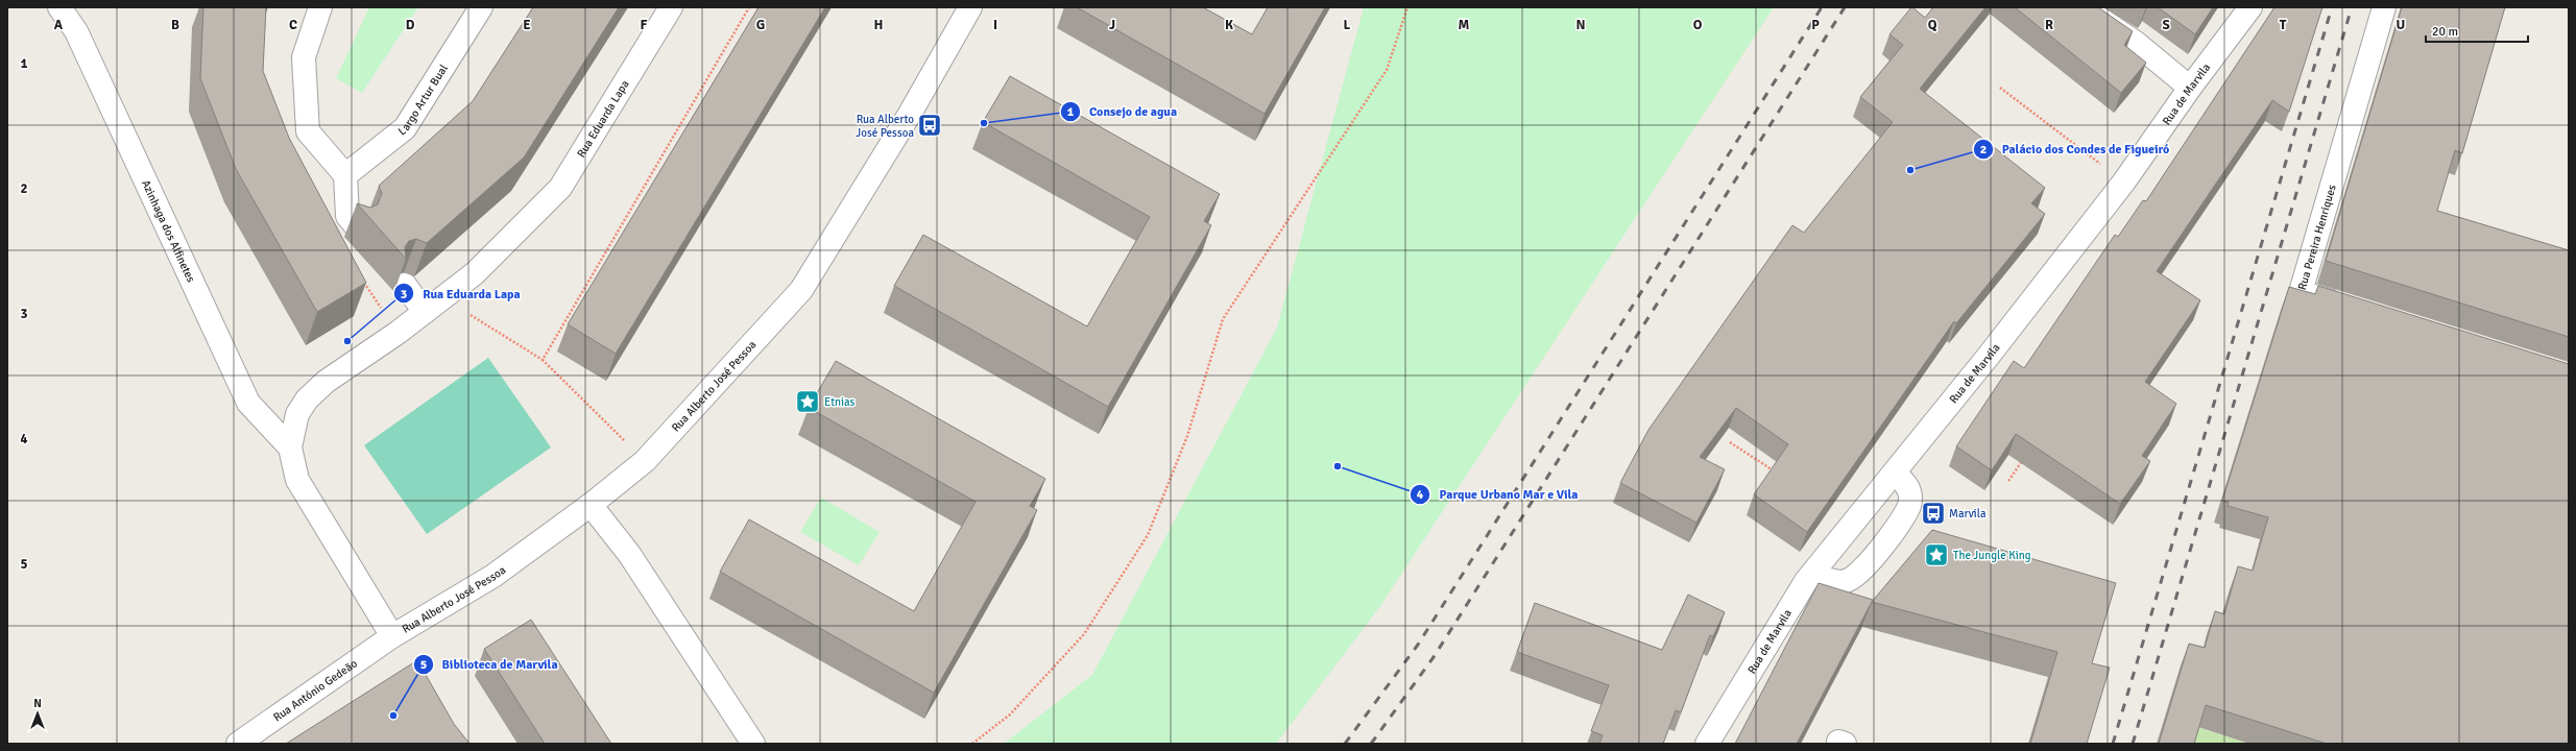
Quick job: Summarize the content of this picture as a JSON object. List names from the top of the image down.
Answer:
{
  "streets": {
    "street": [
      "Rua de Marvila",
      "Largo Artur Bual",
      "Rua Eduarda Lapa",
      "Azinhaga dos Alfinetes",
      "Rua Pereira Henriques",
      "Rua Alberto José Pessoa",
      "Rua António Gedeão"
    ]
  },
  "crossings": [
    ["Rua Eduarda Lapa", "Azinhaga dos Alfinetes"],
    ["Rua Eduarda Lapa", "Rua Alberto José Pessoa"],
    ["Rua Eduarda Lapa", "Rua António Gedeão"],
    ["Rua Alberto José Pessoa", "Rua António Gedeão"]
  ],
  "places": {
    "other": [
      "Consejo de agua",
      "Palácio dos Condes de Figueiró",
      "Rua Eduarda Lapa",
      "Parque Urbano Mar e Vila",
      "Biblioteca de Marvila"
    ],
    "bus stop": ["Rua Alberto José Pessoa", "Marvila"],
    "place": ["Etnias", "The Jungle King"]
  },
  "scale_bar": "20 m",
  "north": "top",
  "grid": {
    "columns": [
      "A",
      "B",
      "C",
      "D",
      "E",
      "F",
      "G",
      "H",
      "I",
      "J",
      "K",
      "L",
      "M",
      "N",
      "O",
      "P",
      "Q",
      "R",
      "S",
      "T",
      "U"
    ],
    "rows": [
      "1",
      "2",
      "3",
      "4",
      "5"
    ]
  }
}
